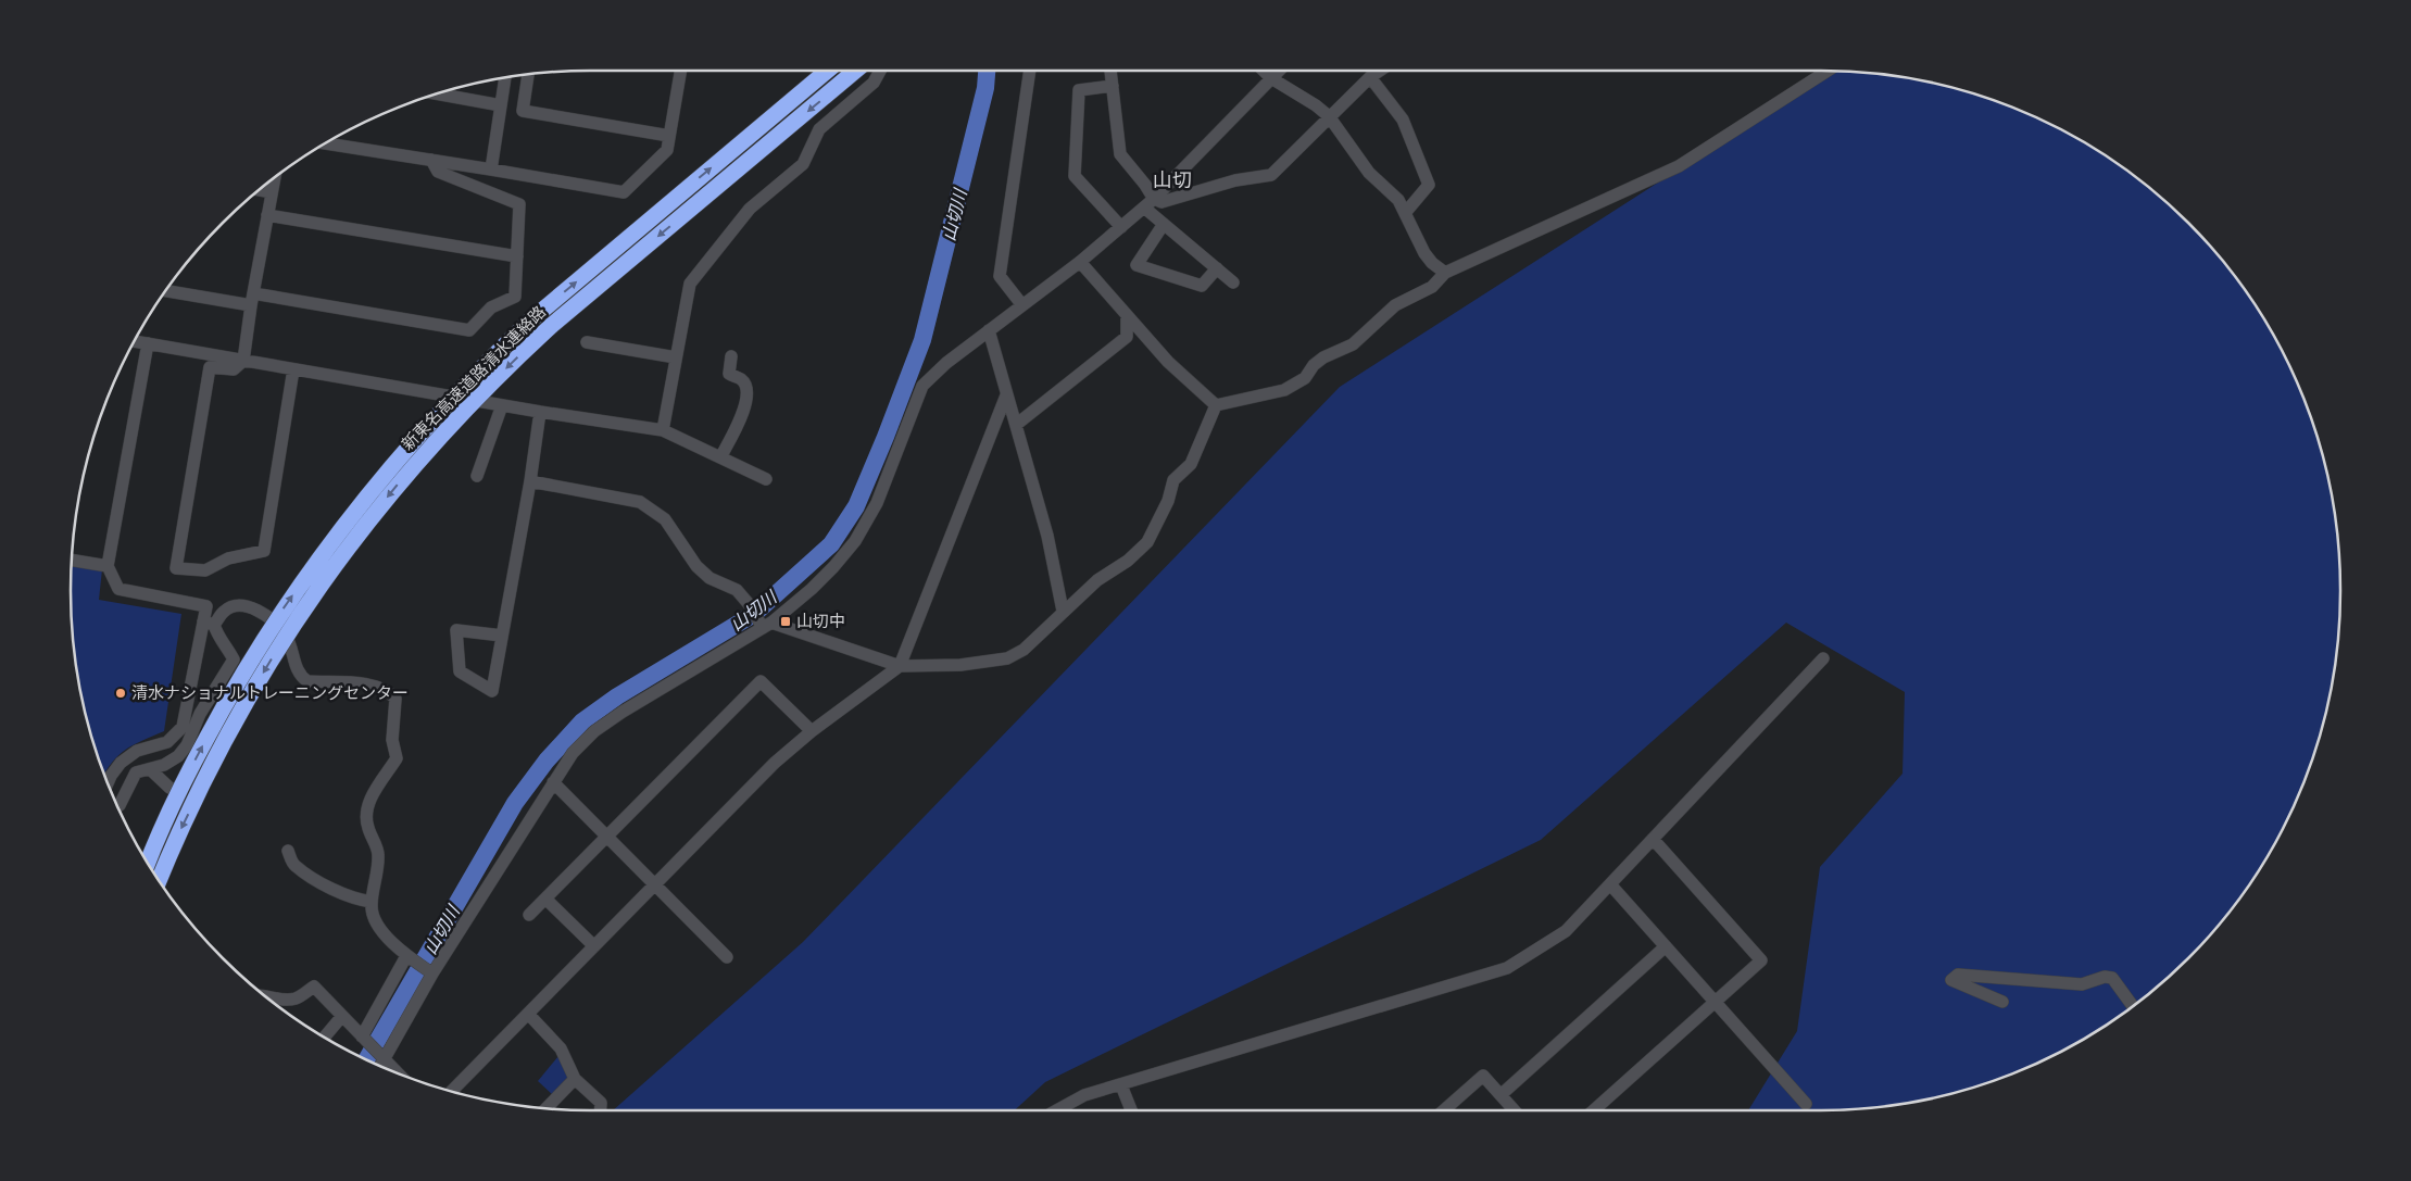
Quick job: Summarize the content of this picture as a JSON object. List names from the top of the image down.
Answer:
{
  "streets": {
    "highway": ["新東名高速道路清水連絡路"]
  },
  "districts": ["山切"],
  "water": ["山切川"],
  "places": {
    "transit": ["山切中"],
    "other": ["清水ナショナルトレーニングセンター"]
  }
}
